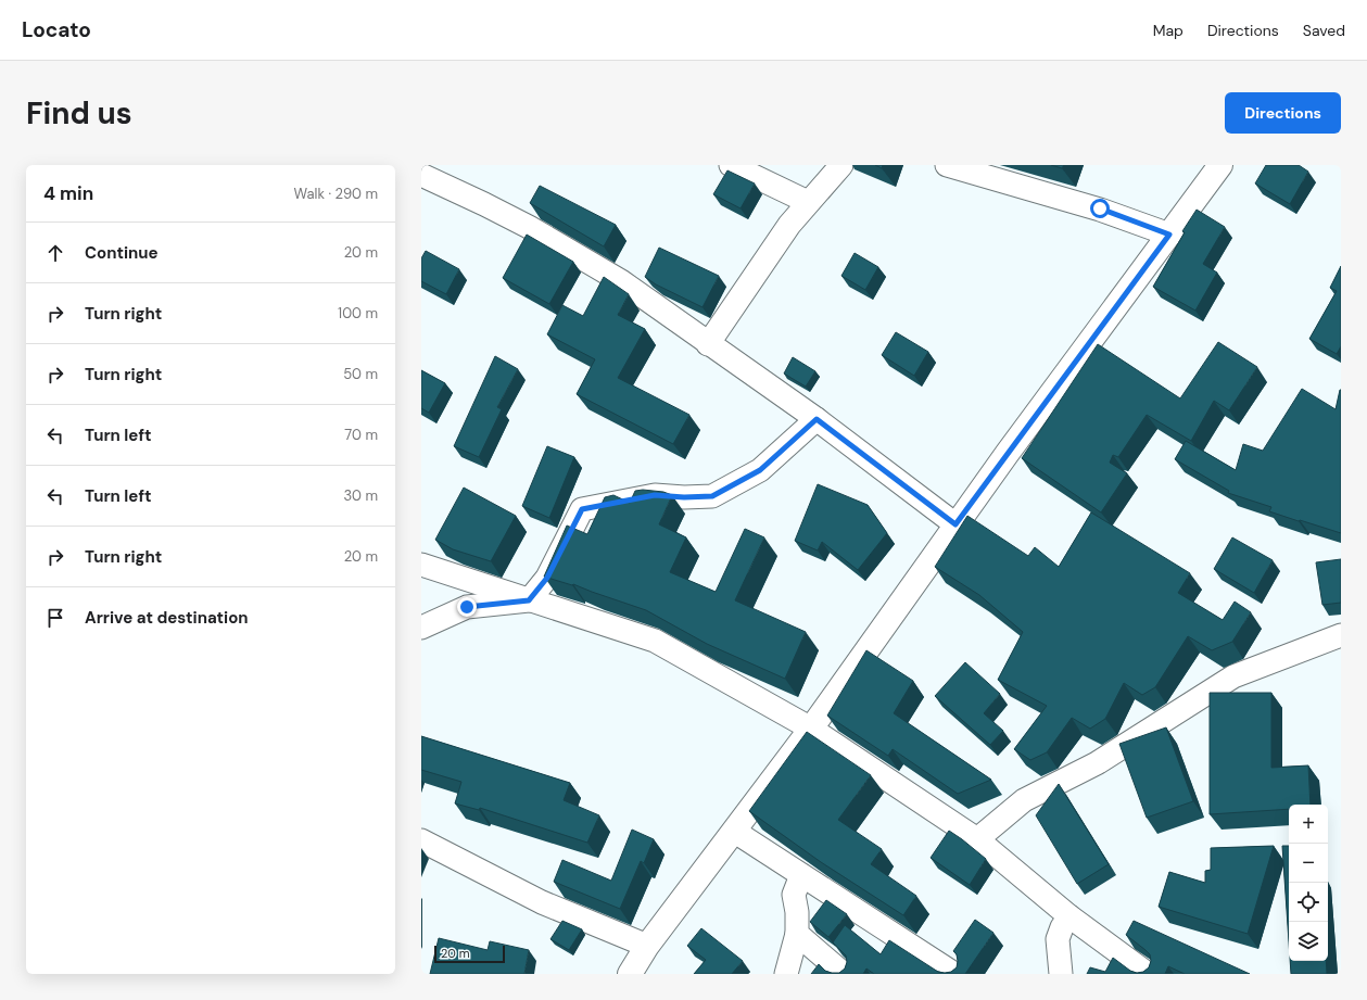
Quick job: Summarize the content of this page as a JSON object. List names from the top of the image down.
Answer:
{
  "scale_bar": "20 m",
  "page": {
    "header": "Locato",
    "nav": ["Map", "Directions", "Saved"],
    "buttons": "Directions",
    "title": "Find us",
    "heading": ["4 min", "Walk · 290 m"],
    "list": [
      ["Continue", "20 m"],
      ["Turn right", "100 m"],
      ["Turn right", "50 m"],
      ["Turn left", "70 m"],
      ["Turn left", "30 m"],
      ["Turn right", "20 m"],
      "Arrive at destination"
    ],
    "map_buttons": ["+", "−"],
    "scale": "20 m"
  }
}
